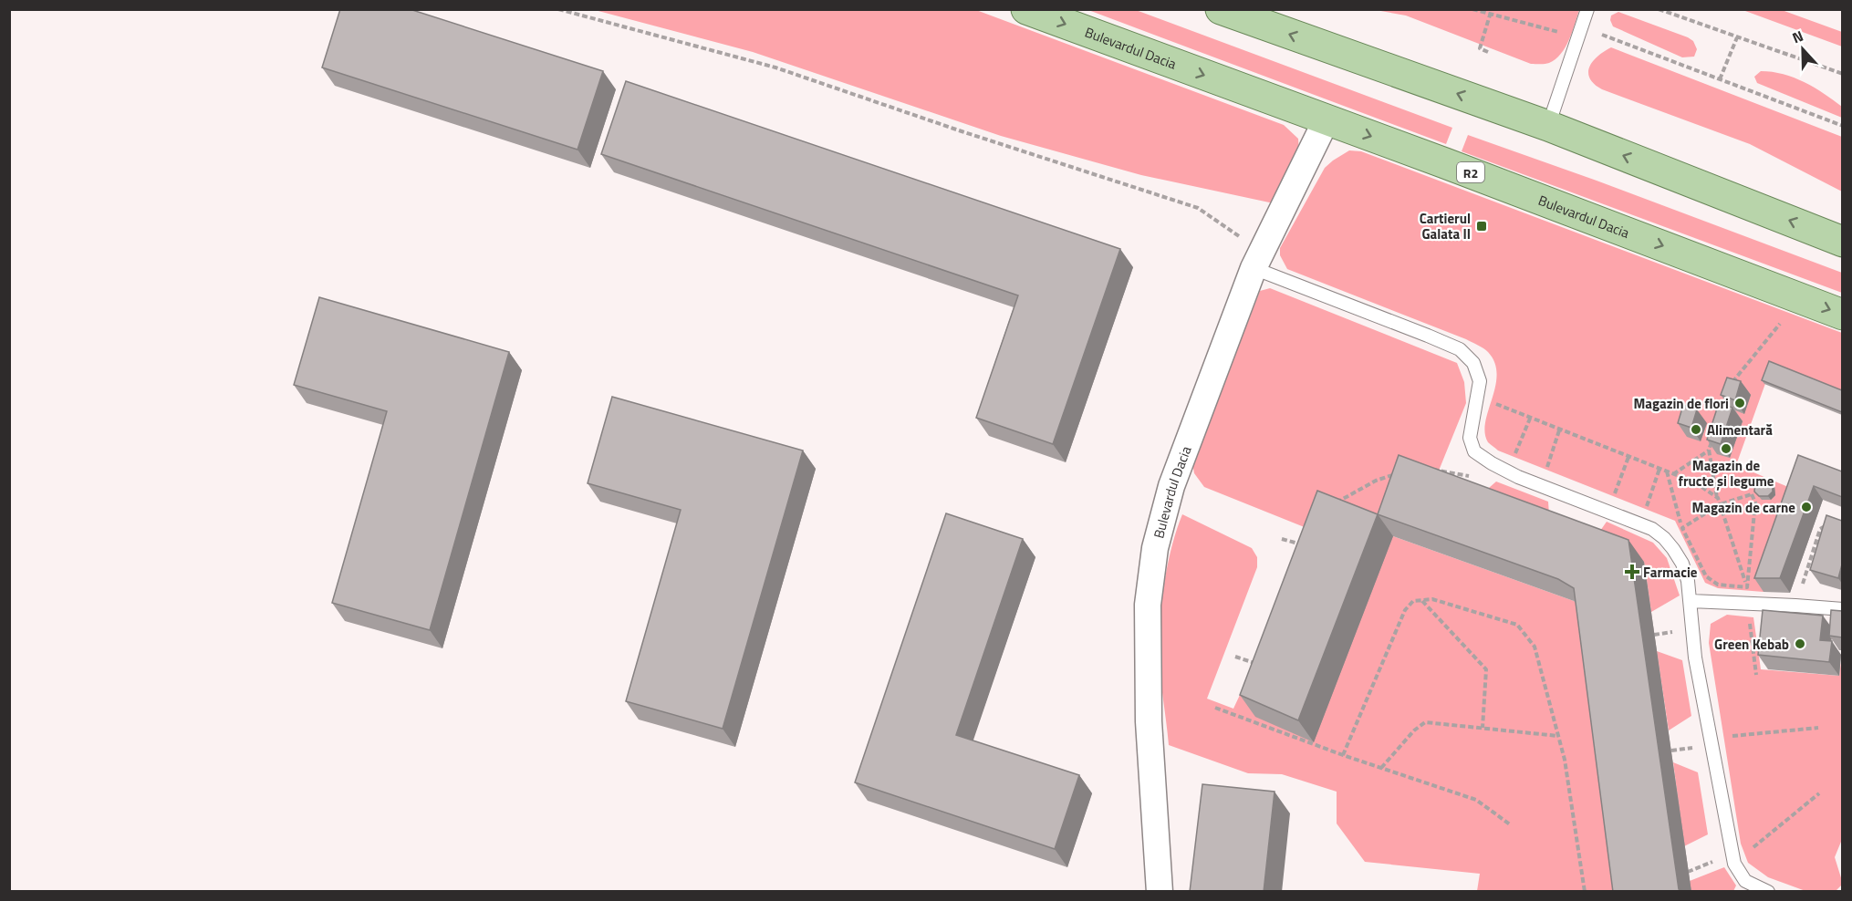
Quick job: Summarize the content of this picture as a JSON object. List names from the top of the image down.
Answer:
{
  "streets": {
    "main road": ["Bulevardul Dacia", "R2"]
  },
  "one_way": ["Bulevardul Dacia"],
  "places": {
    "transit": ["Cartierul Galata II"],
    "other": [
      "Magazin de flori",
      "Alimentară",
      "Magazin de fructe și legume",
      "Magazin de carne",
      "Green Kebab"
    ],
    "health": ["Farmacie"]
  },
  "north": "top"
}
